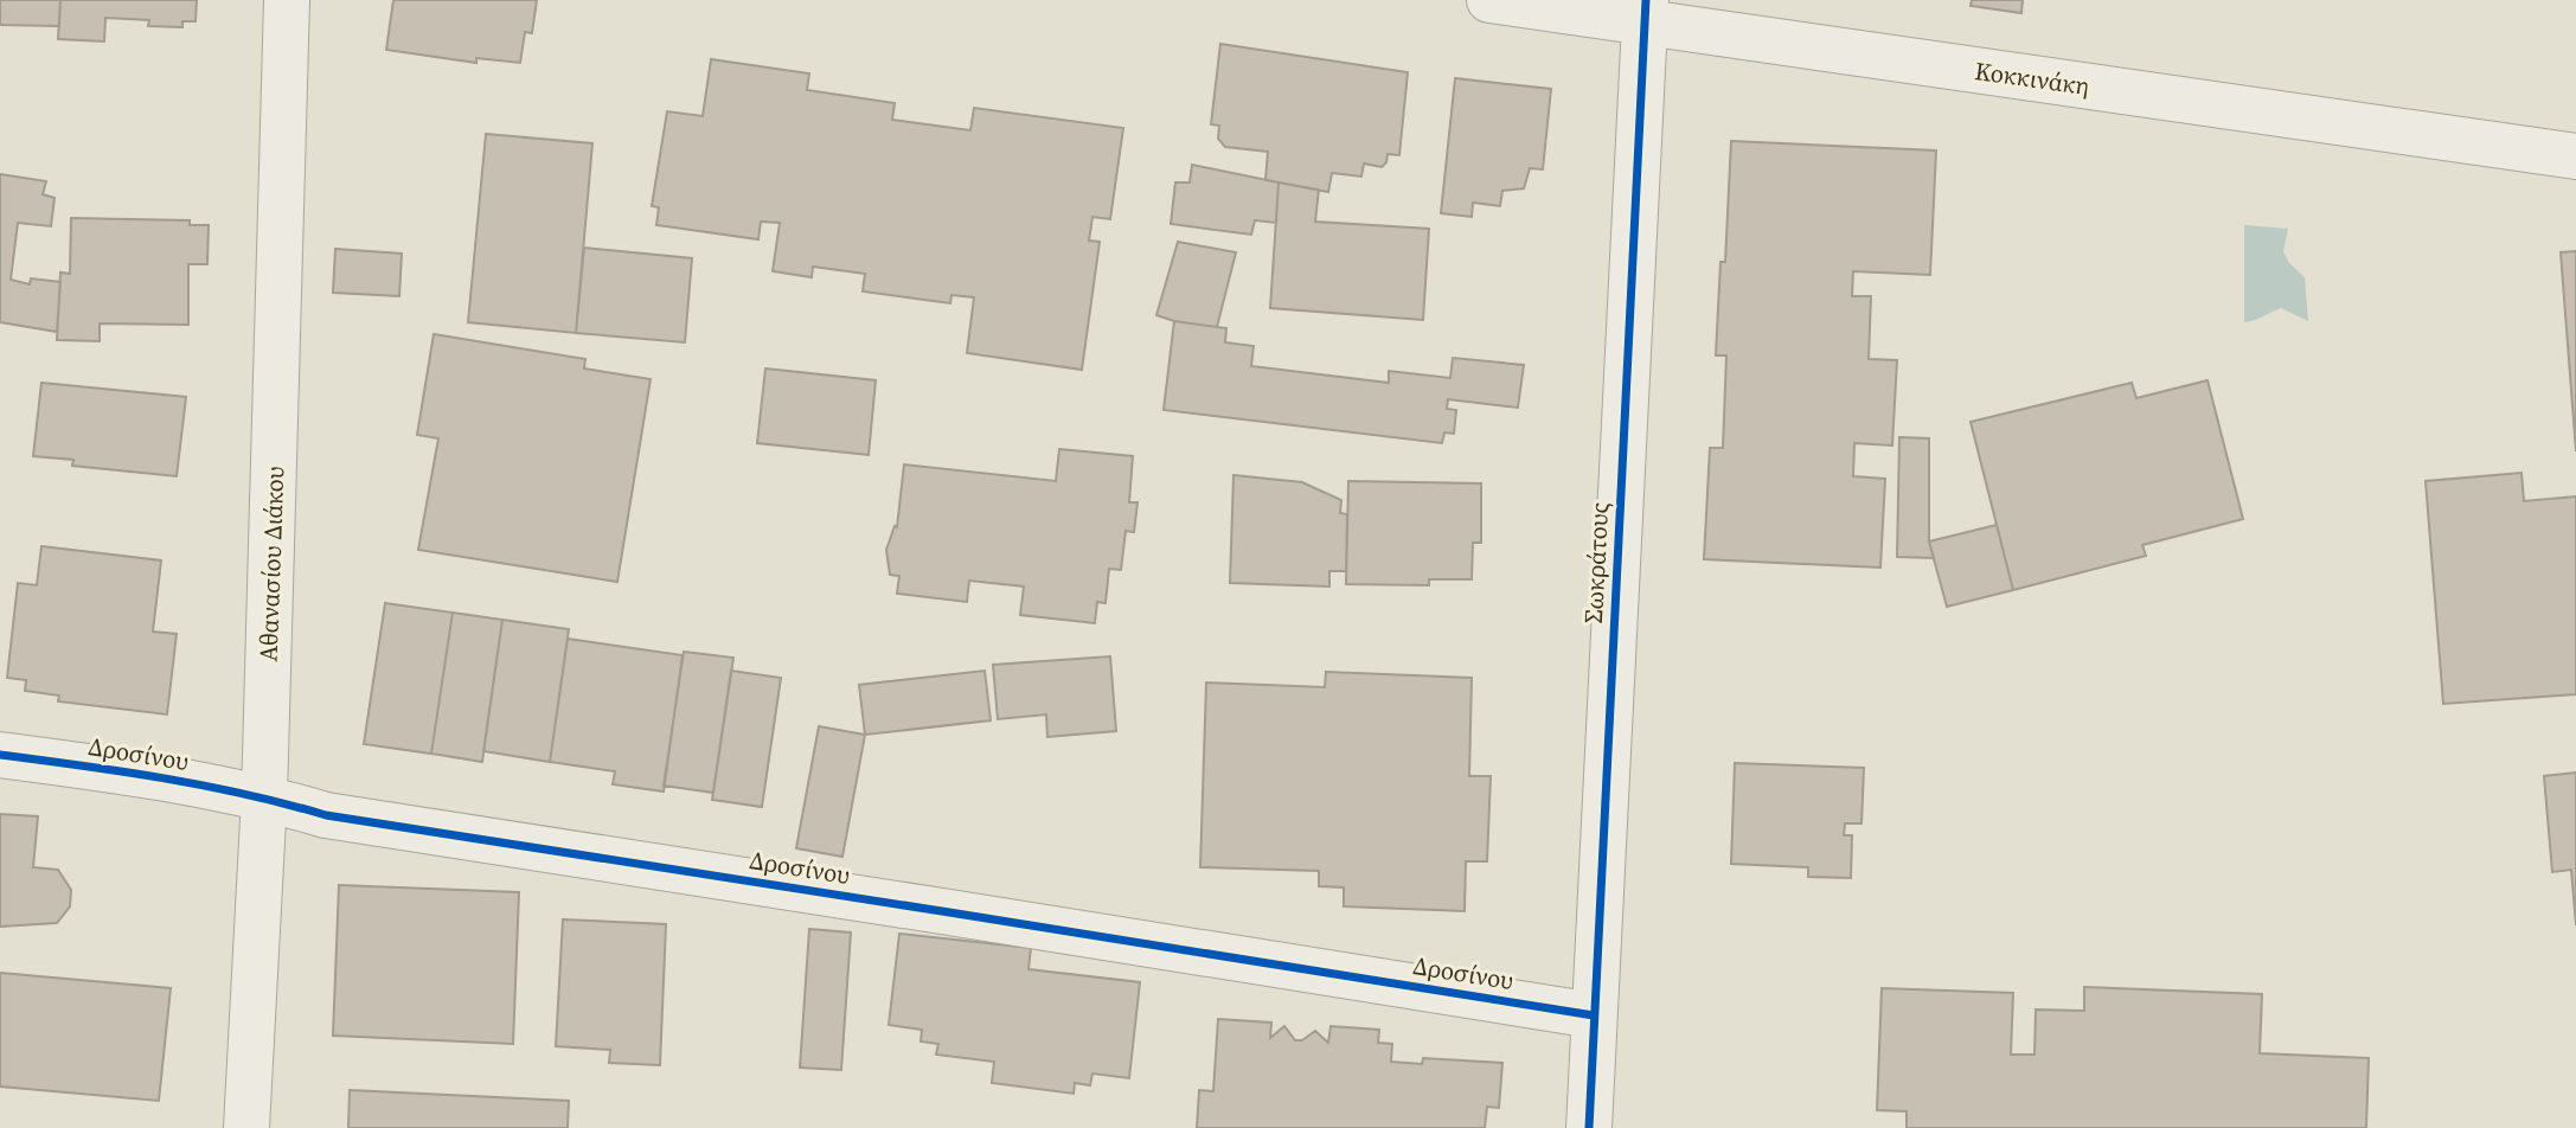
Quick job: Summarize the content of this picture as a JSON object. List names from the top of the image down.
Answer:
{
  "streets": {
    "street": [
      "Κοκκινάκη",
      "Σωκράτους",
      "Αθανασίου Διάκου",
      "Δροσίνου"
    ]
  },
  "crossings": [
    ["Κοκκινάκη", "Σωκράτους"],
    ["Σωκράτους", "Δροσίνου"],
    ["Αθανασίου Διάκου", "Δροσίνου"]
  ]
}
